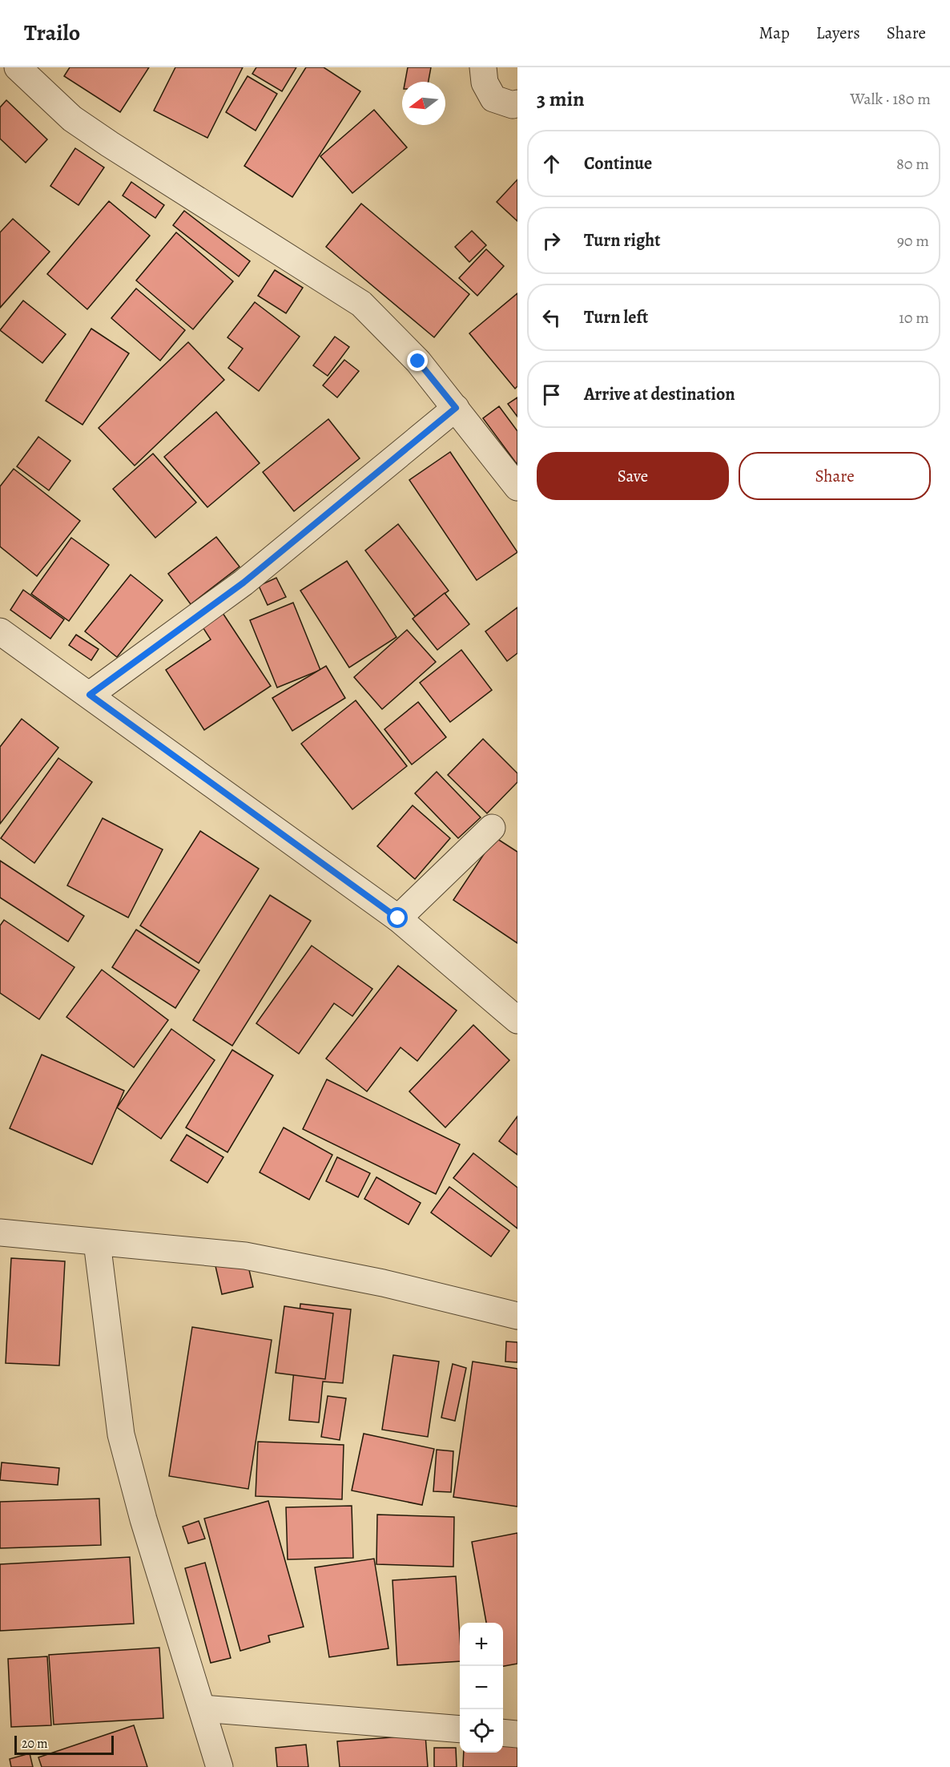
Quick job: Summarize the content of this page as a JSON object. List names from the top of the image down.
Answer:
{
  "scale_bar": "20 m",
  "north": "left",
  "page": {
    "header": "Trailo",
    "nav": ["Map", "Layers", "Share"],
    "heading": ["3 min", "Walk · 180 m"],
    "list": [
      ["Continue", "80 m"],
      ["Turn right", "90 m"],
      ["Turn left", "10 m"],
      "Arrive at destination"
    ],
    "buttons": ["Save", "Share"],
    "map_buttons": ["+", "−"],
    "scale": "20 m"
  }
}
